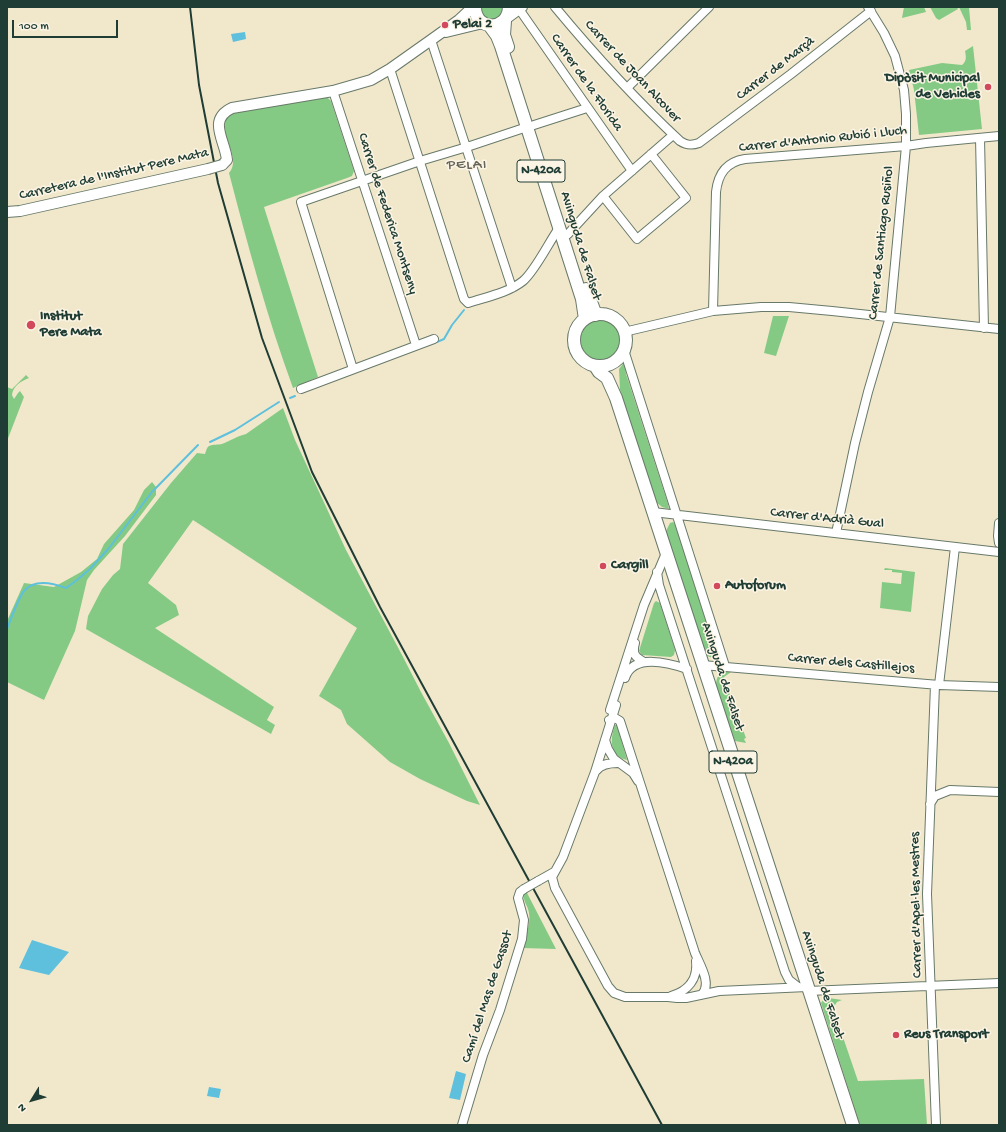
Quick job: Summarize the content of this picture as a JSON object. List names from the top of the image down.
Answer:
{
  "streets": {
    "main road": ["N-420a", "Avinguda de Falset"],
    "street": [
      "Carrer de Marçà",
      "Carrer de Joan Alcover",
      "Carrer de la Florida",
      "Carrer d'Antonio Rubió i Lluch",
      "Carretera de l'Institut Pere Mata",
      "Carrer de Federica Montseny",
      "Carrer de Santiago Rusiñol",
      "Carrer d'Adrià Gual",
      "Carrer dels Castillejos",
      "Carrer d'Apel·les Mestres",
      "Camí del Mas de Gassot"
    ]
  },
  "crossings": [
    ["Carrer de Marçà", "Carrer de Joan Alcover"],
    ["Carrer de Marçà", "Carrer de Santiago Rusiñol"],
    ["Carrer de la Florida", "Avinguda de Falset"],
    ["Carrer d'Antonio Rubió i Lluch", "Carrer de Santiago Rusiñol"],
    ["N-420a", "Carretera de l'Institut Pere Mata"],
    ["N-420a", "Avinguda de Falset"],
    ["Carretera de l'Institut Pere Mata", "Carrer de Federica Montseny"],
    ["Carretera de l'Institut Pere Mata", "Avinguda de Falset"],
    ["Carrer de Santiago Rusiñol", "Carrer d'Adrià Gual"],
    ["Avinguda de Falset", "Carrer d'Adrià Gual"],
    ["Avinguda de Falset", "Carrer dels Castillejos"],
    ["Carrer d'Adrià Gual", "Carrer d'Apel·les Mestres"],
    ["Carrer dels Castillejos", "Carrer d'Apel·les Mestres"]
  ],
  "districts": ["PELAI"],
  "places": [
    "Pelai 2",
    "Dipòsit Municipal de Vehicles",
    "Institut Pere Mata",
    "Cargill",
    "Autoforum",
    "Reus Transport"
  ],
  "scale_bar": "100 m",
  "north": "bottom left"
}
